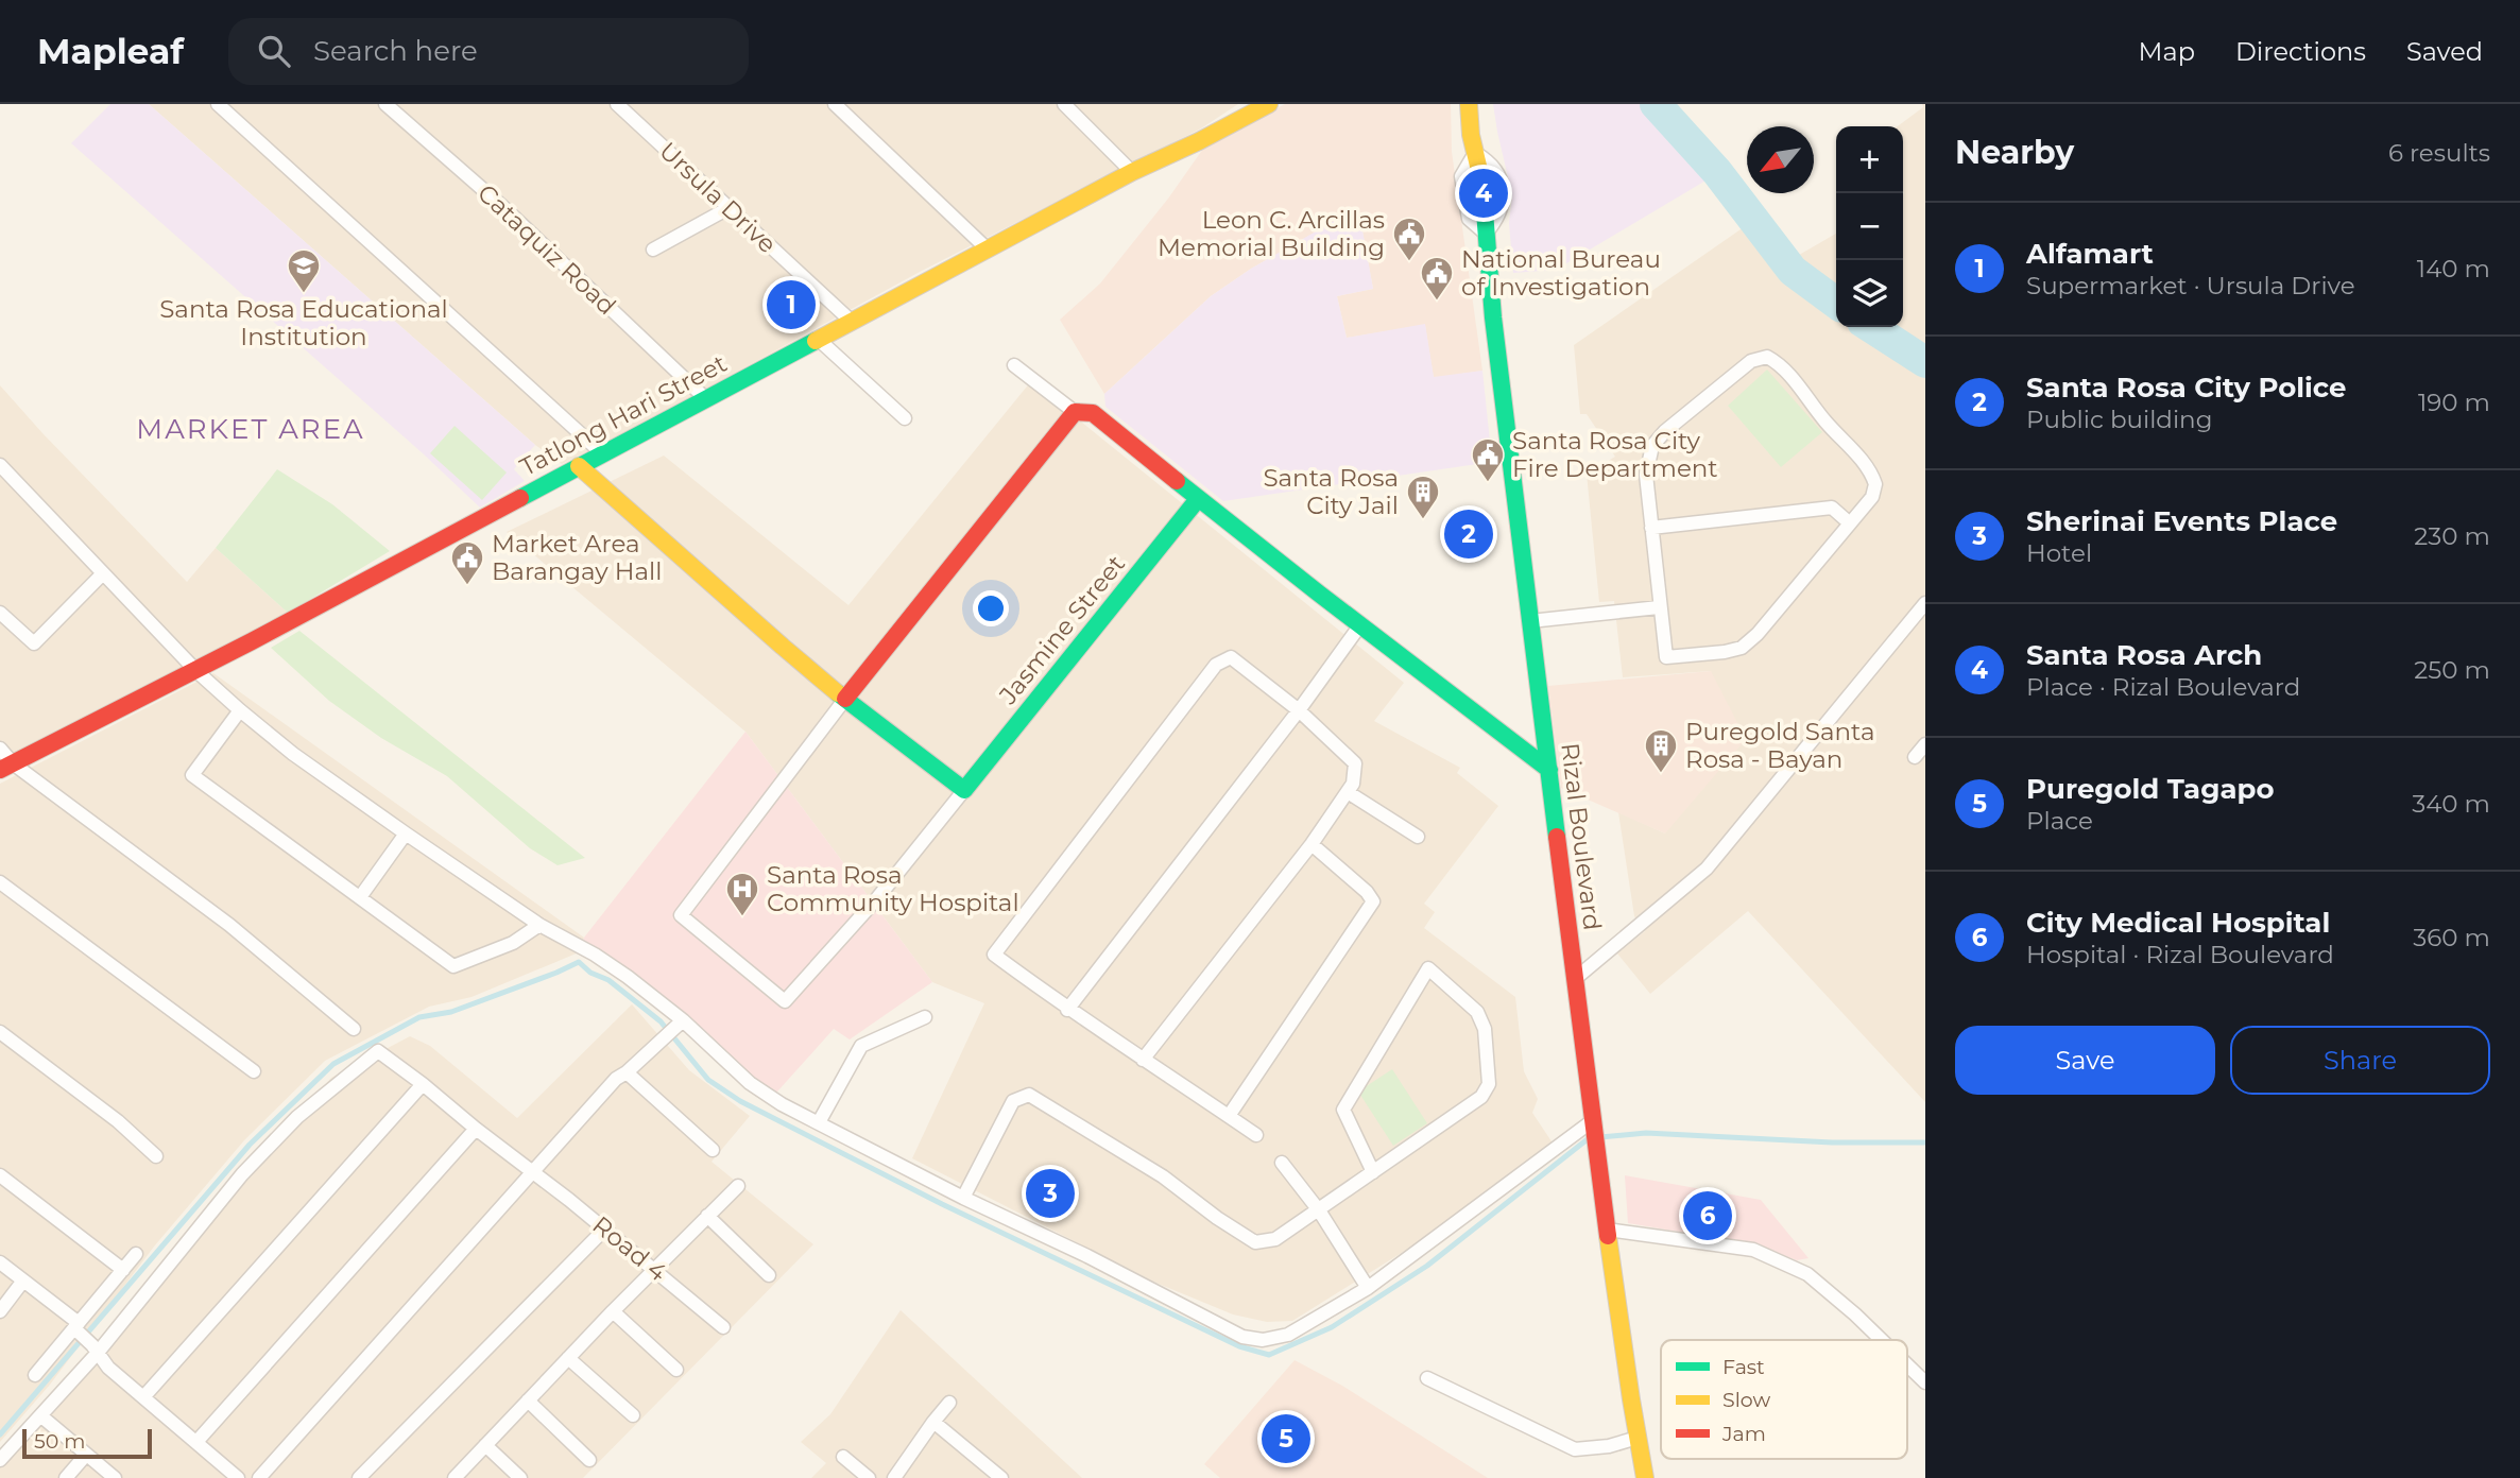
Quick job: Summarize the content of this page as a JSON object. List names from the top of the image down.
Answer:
{
  "streets": {
    "street": [
      "Ursula Drive",
      "Cataquiz Road",
      "Tatlong Hari Street",
      "Jasmine Street",
      "Rizal Boulevard",
      "Road 4"
    ]
  },
  "crossings": [
    ["Ursula Drive", "Tatlong Hari Street"],
    ["Cataquiz Road", "Tatlong Hari Street"]
  ],
  "districts": ["MARKET AREA"],
  "places": {
    "public building": [
      "Leon C. Arcillas Memorial Building",
      "National Bureau of Investigation",
      "Santa Rosa City Fire Department",
      "Market Area Barangay Hall"
    ],
    "school or university": ["Santa Rosa Educational Institution"],
    "building": ["Santa Rosa City Jail", "Puregold Santa Rosa - Bayan"],
    "hospital": ["Santa Rosa Community Hospital"]
  },
  "legend": ["Fast", "Slow", "Jam"],
  "scale_bar": "50 m",
  "north": "bottom left",
  "page": {
    "header": "Mapleaf",
    "search": "Search here",
    "nav": ["Map", "Directions", "Saved"],
    "heading": ["Nearby", "6 results"],
    "map_buttons": ["+", "−"],
    "pins": [
      "4",
      "1",
      "2",
      "3",
      "6",
      "5"
    ],
    "list": [
      {
        "mark": "1",
        "name": "Alfamart",
        "note": "Supermarket · Ursula Drive",
        "value": "140 m"
      },
      {
        "mark": "2",
        "name": "Santa Rosa City Police",
        "note": "Public building",
        "value": "190 m"
      },
      {
        "mark": "3",
        "name": "Sherinai Events Place",
        "note": "Hotel",
        "value": "230 m"
      },
      {
        "mark": "4",
        "name": "Santa Rosa Arch",
        "note": "Place · Rizal Boulevard",
        "value": "250 m"
      },
      {
        "mark": "5",
        "name": "Puregold Tagapo",
        "note": "Place",
        "value": "340 m"
      },
      {
        "mark": "6",
        "name": "City Medical Hospital",
        "note": "Hospital · Rizal Boulevard",
        "value": "360 m"
      }
    ],
    "buttons": ["Save", "Share"],
    "scale": "50 m"
  }
}
